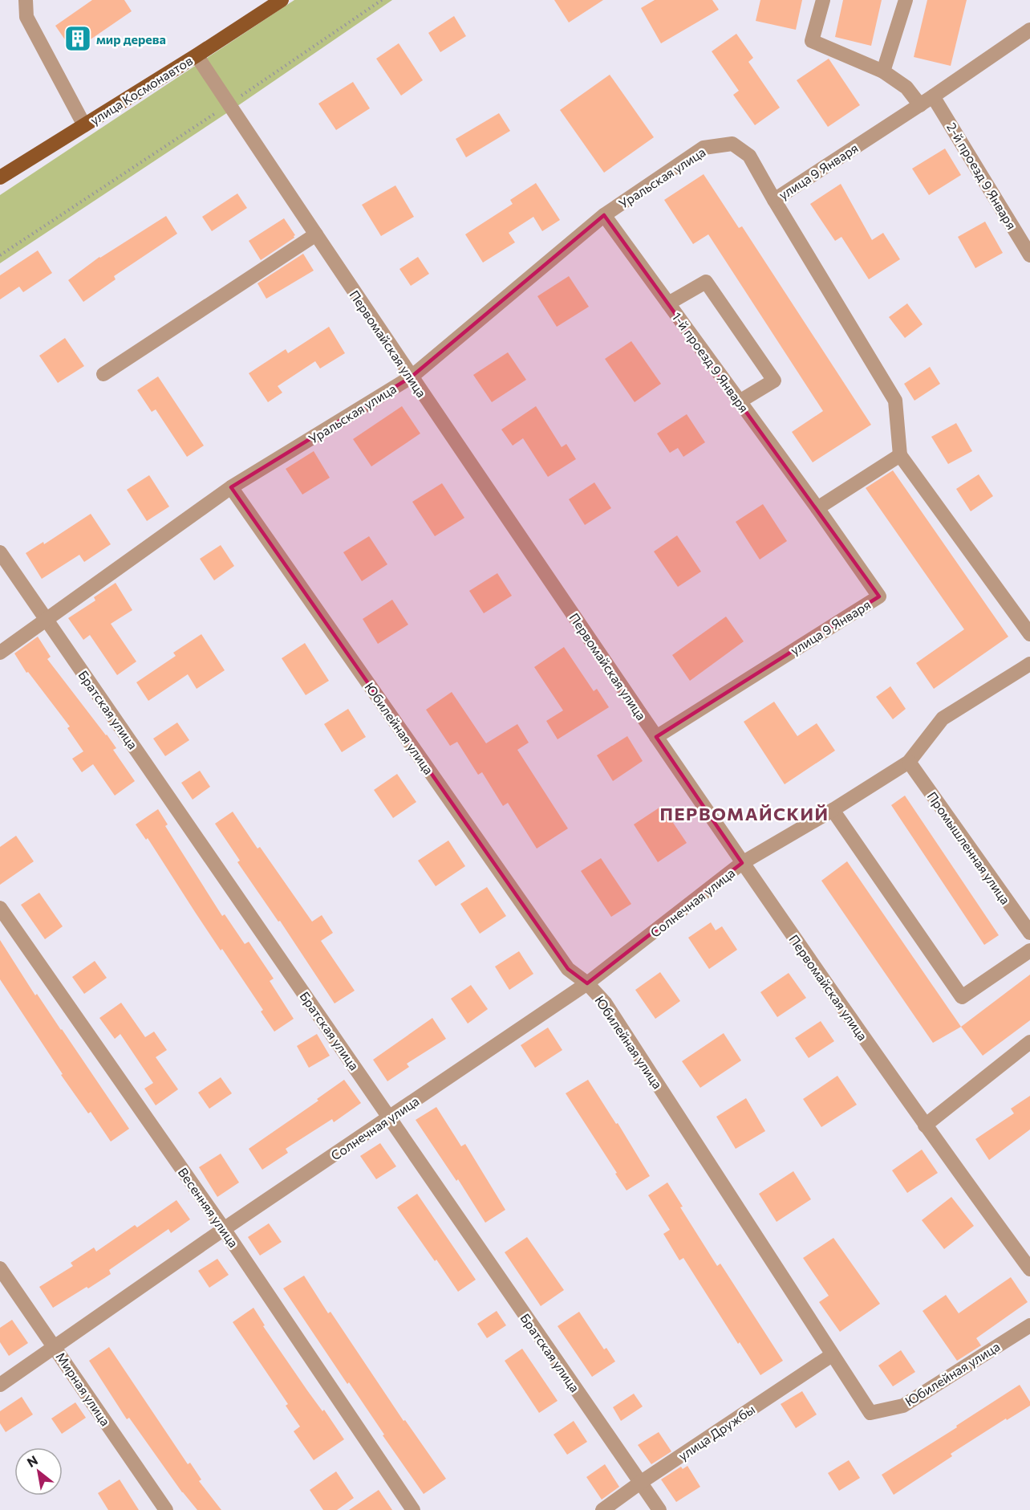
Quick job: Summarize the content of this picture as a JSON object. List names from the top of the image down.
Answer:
{
  "streets": {
    "main road": ["улица Космонавтов"],
    "street": [
      "улица 9 Января",
      "2-й проезд 9 Января",
      "Уральская улица",
      "Первомайская улица",
      "1-й проезд 9 Января",
      "Братская улица",
      "Юбилейная улица",
      "Промышленная улица",
      "Солнечная улица",
      "Весенняя улица",
      "Мирная улица",
      "улица Дружбы"
    ]
  },
  "crossings": [
    ["улица Космонавтов", "Первомайская улица"],
    ["улица 9 Января", "2-й проезд 9 Января"],
    ["улица 9 Января", "Уральская улица"],
    ["улица 9 Января", "Первомайская улица"],
    ["улица 9 Января", "1-й проезд 9 Января"],
    ["Уральская улица", "Первомайская улица"],
    ["Уральская улица", "1-й проезд 9 Января"],
    ["Уральская улица", "Братская улица"],
    ["Уральская улица", "Юбилейная улица"],
    ["Первомайская улица", "Солнечная улица"],
    ["Братская улица", "Солнечная улица"],
    ["Братская улица", "улица Дружбы"],
    ["Юбилейная улица", "Солнечная улица"],
    ["Юбилейная улица", "улица Дружбы"],
    ["Промышленная улица", "Солнечная улица"],
    ["Солнечная улица", "Весенняя улица"],
    ["Солнечная улица", "Мирная улица"]
  ],
  "districts": ["ПЕРВОМАЙСКИЙ"],
  "places": {
    "building": ["мир дерева"]
  },
  "north": "top left"
}
